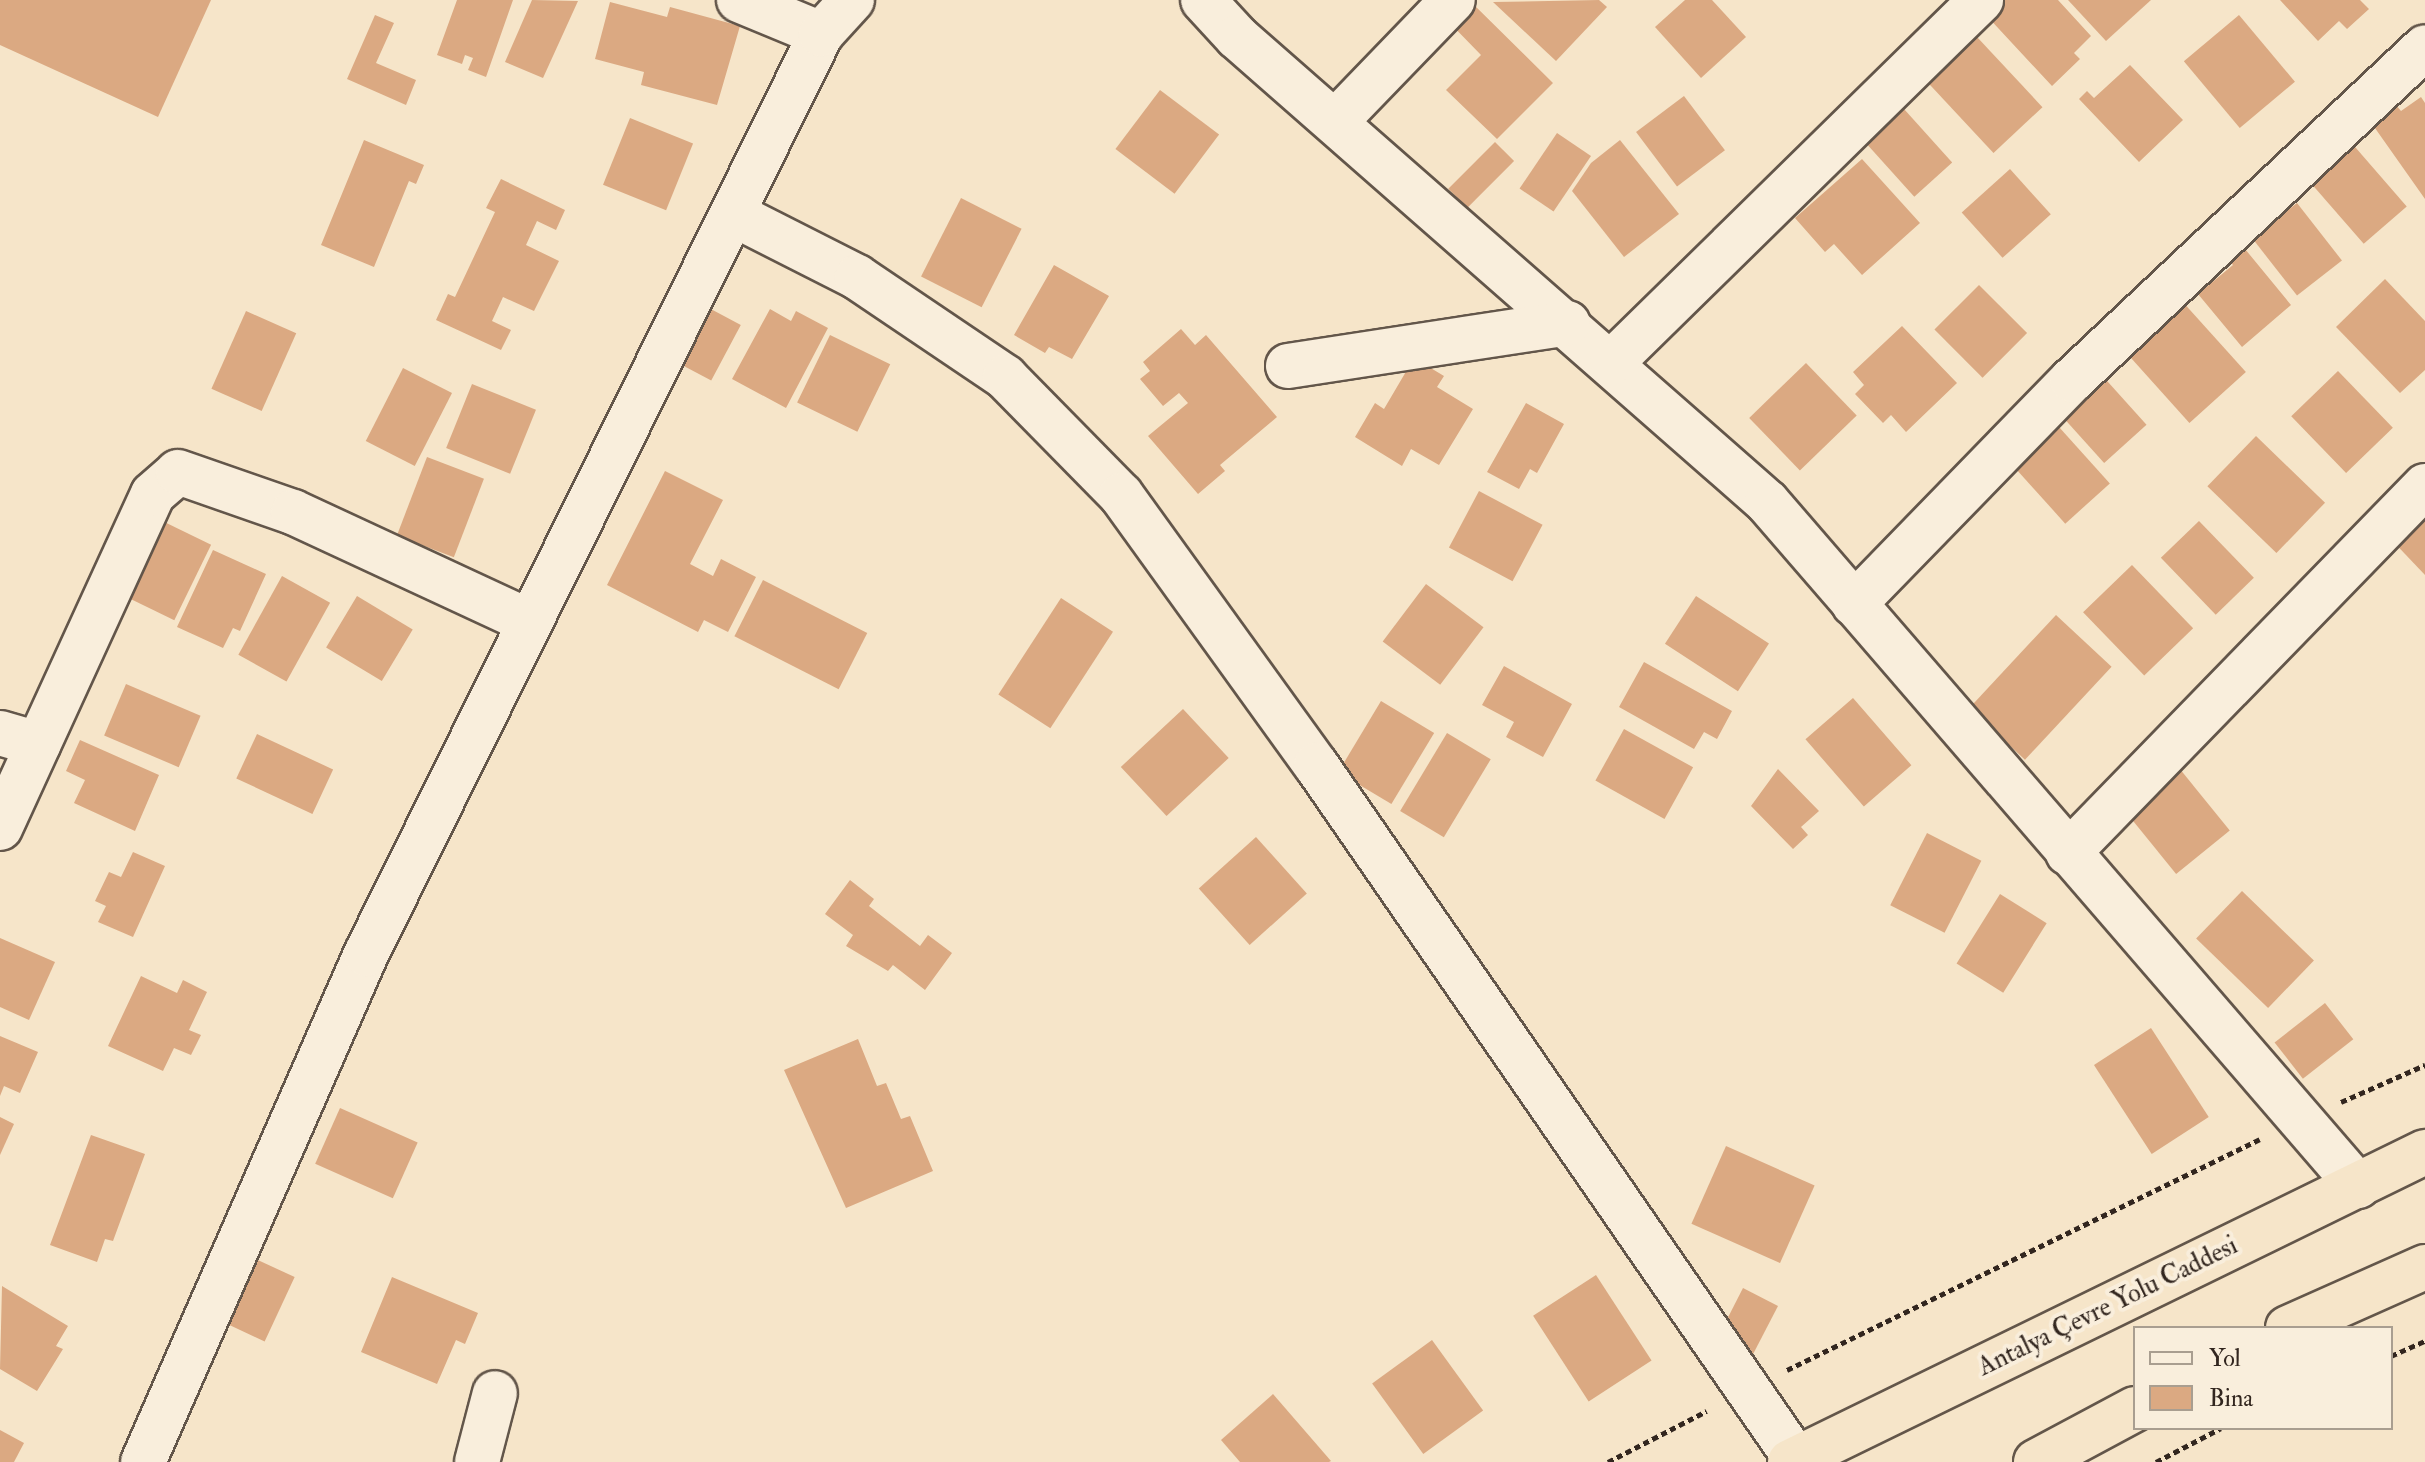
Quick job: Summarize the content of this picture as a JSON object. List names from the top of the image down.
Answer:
{
  "streets": {
    "highway": ["Antalya Çevre Yolu Caddesi"]
  },
  "legend": ["Yol", "Bina"]
}
